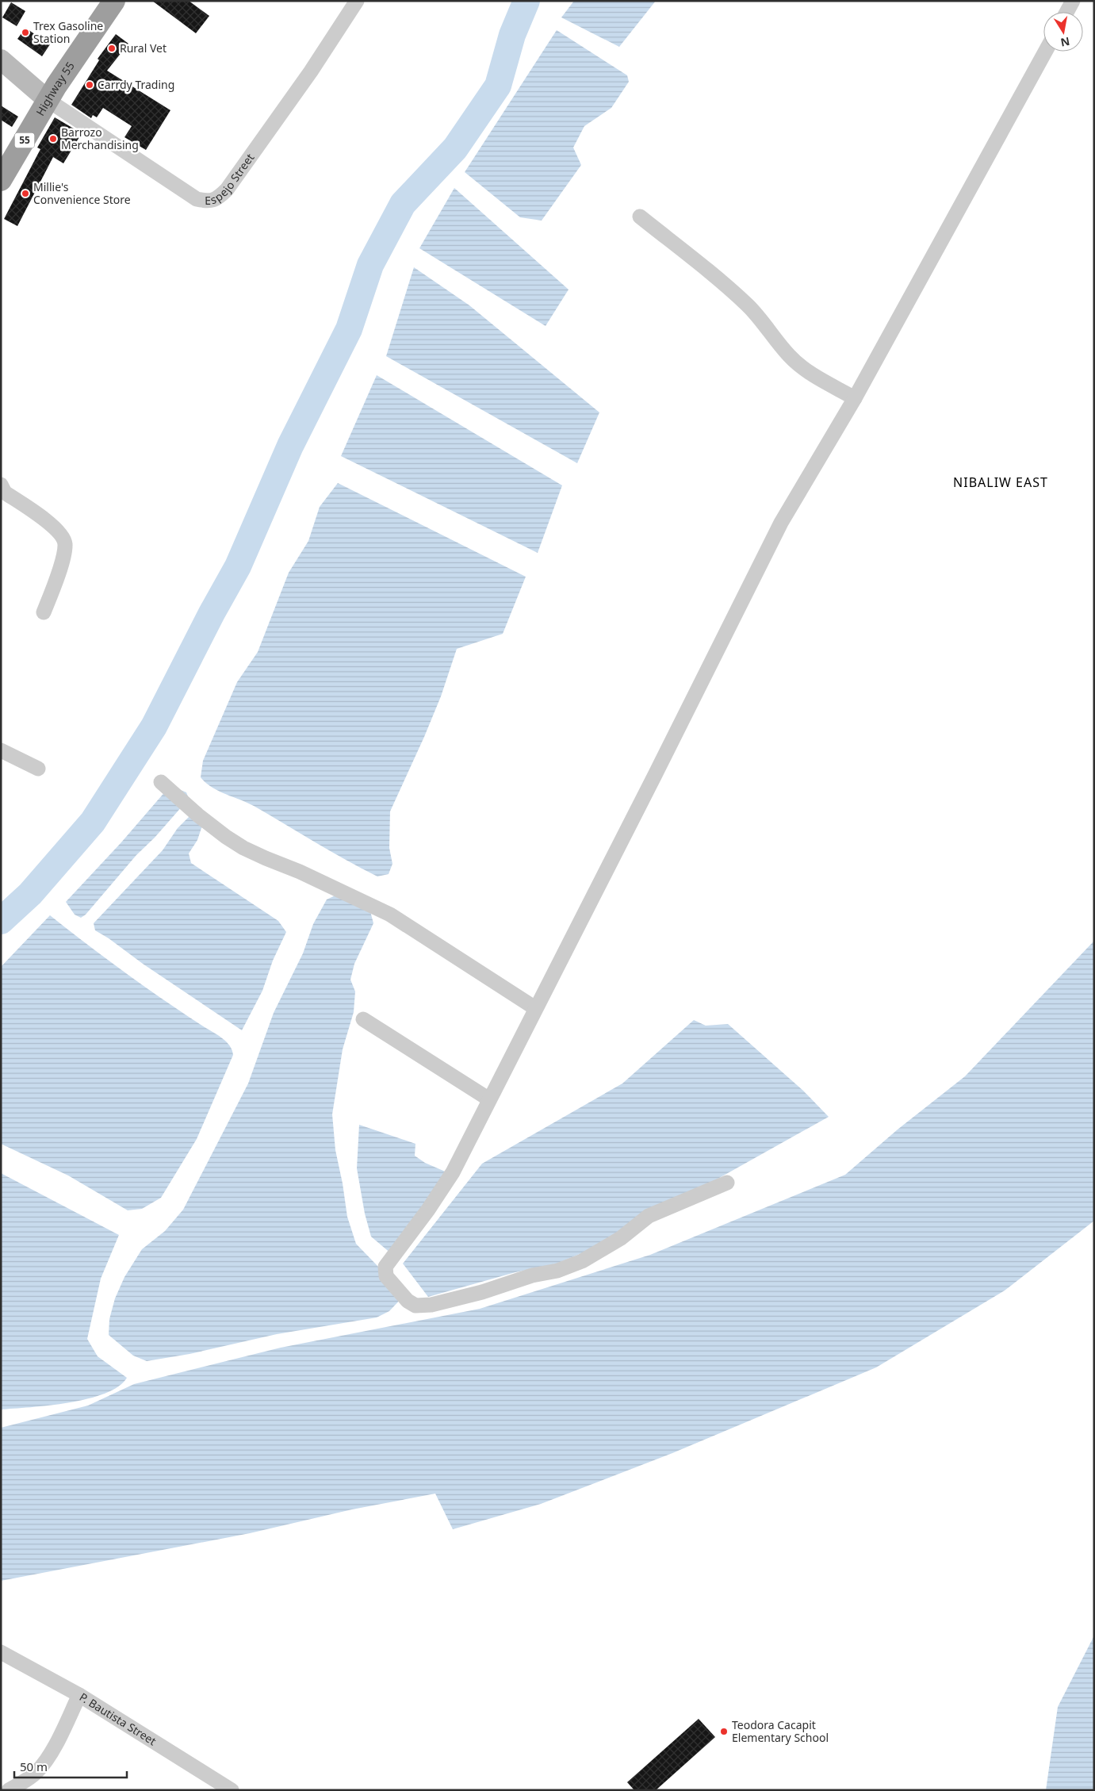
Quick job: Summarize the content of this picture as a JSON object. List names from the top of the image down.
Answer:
{
  "streets": {
    "highway": ["Highway 55", "55"],
    "street": ["Espejo Street", "P. Bautista Street"]
  },
  "crossings": [
    ["Highway 55", "Espejo Street"]
  ],
  "districts": ["NIBALIW EAST"],
  "places": [
    "Trex Gasoline Station",
    "Rural Vet",
    "Carrdy Trading",
    "Barrozo Merchandising",
    "Millie's Convenience Store",
    "Teodora Cacapit Elementary School"
  ],
  "scale_bar": "50 m",
  "north": "bottom"
}
